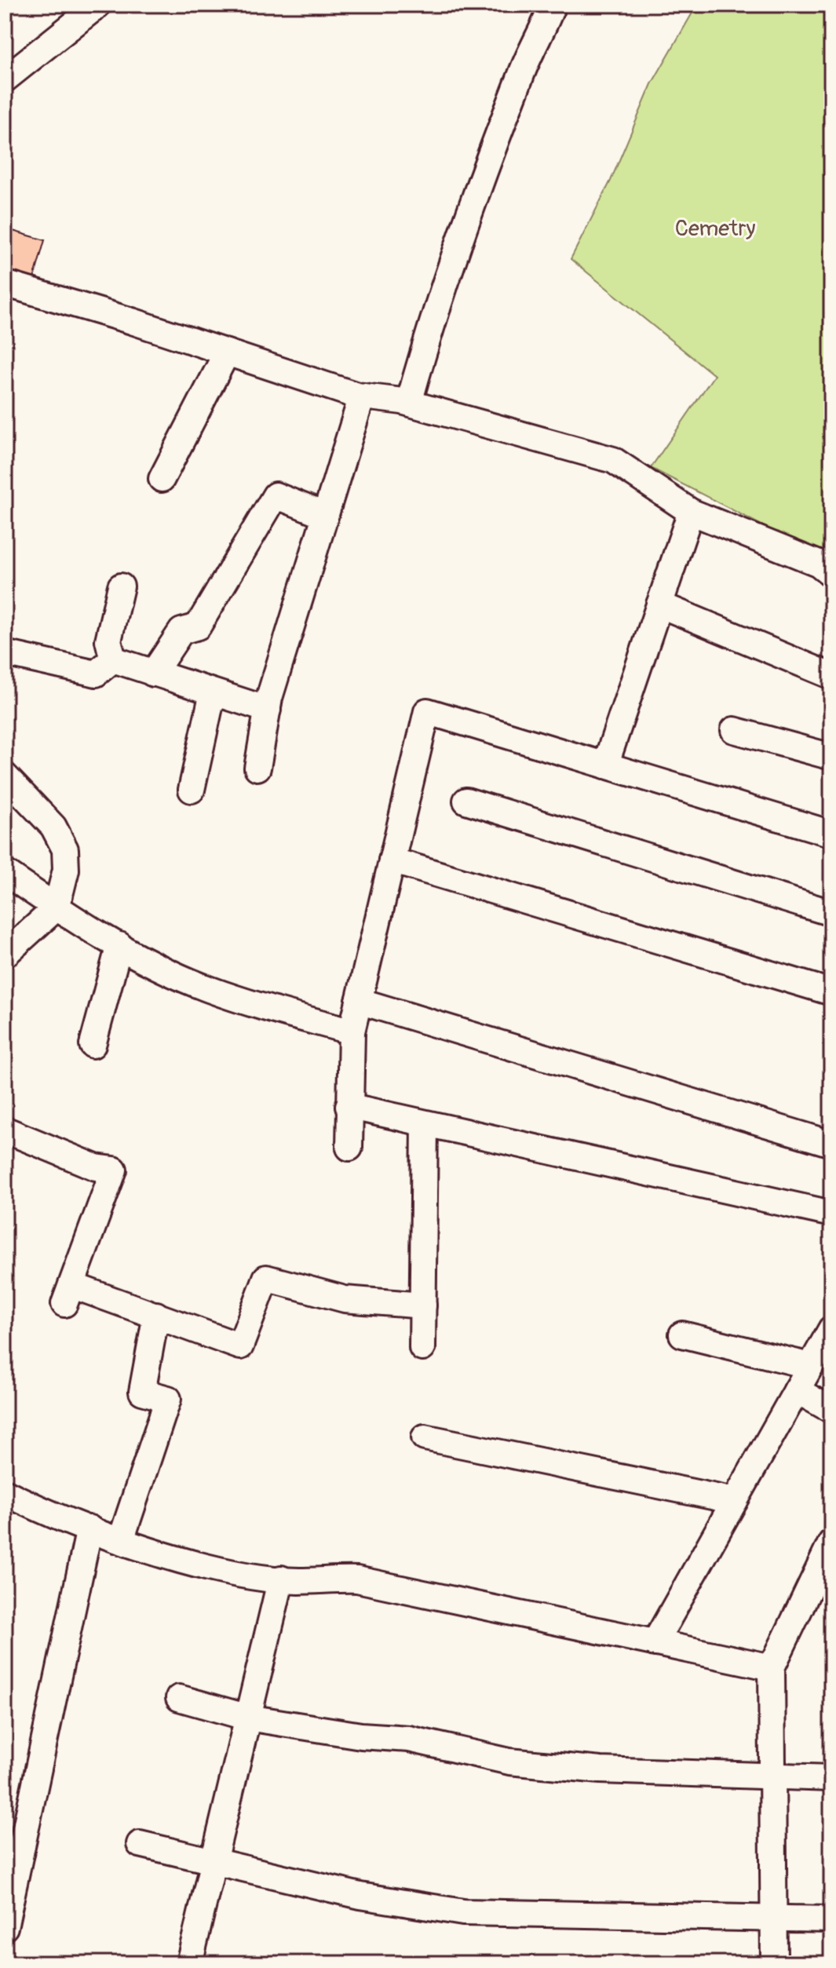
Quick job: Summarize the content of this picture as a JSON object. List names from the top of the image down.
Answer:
{
  "parks": ["Cemetry"]
}
